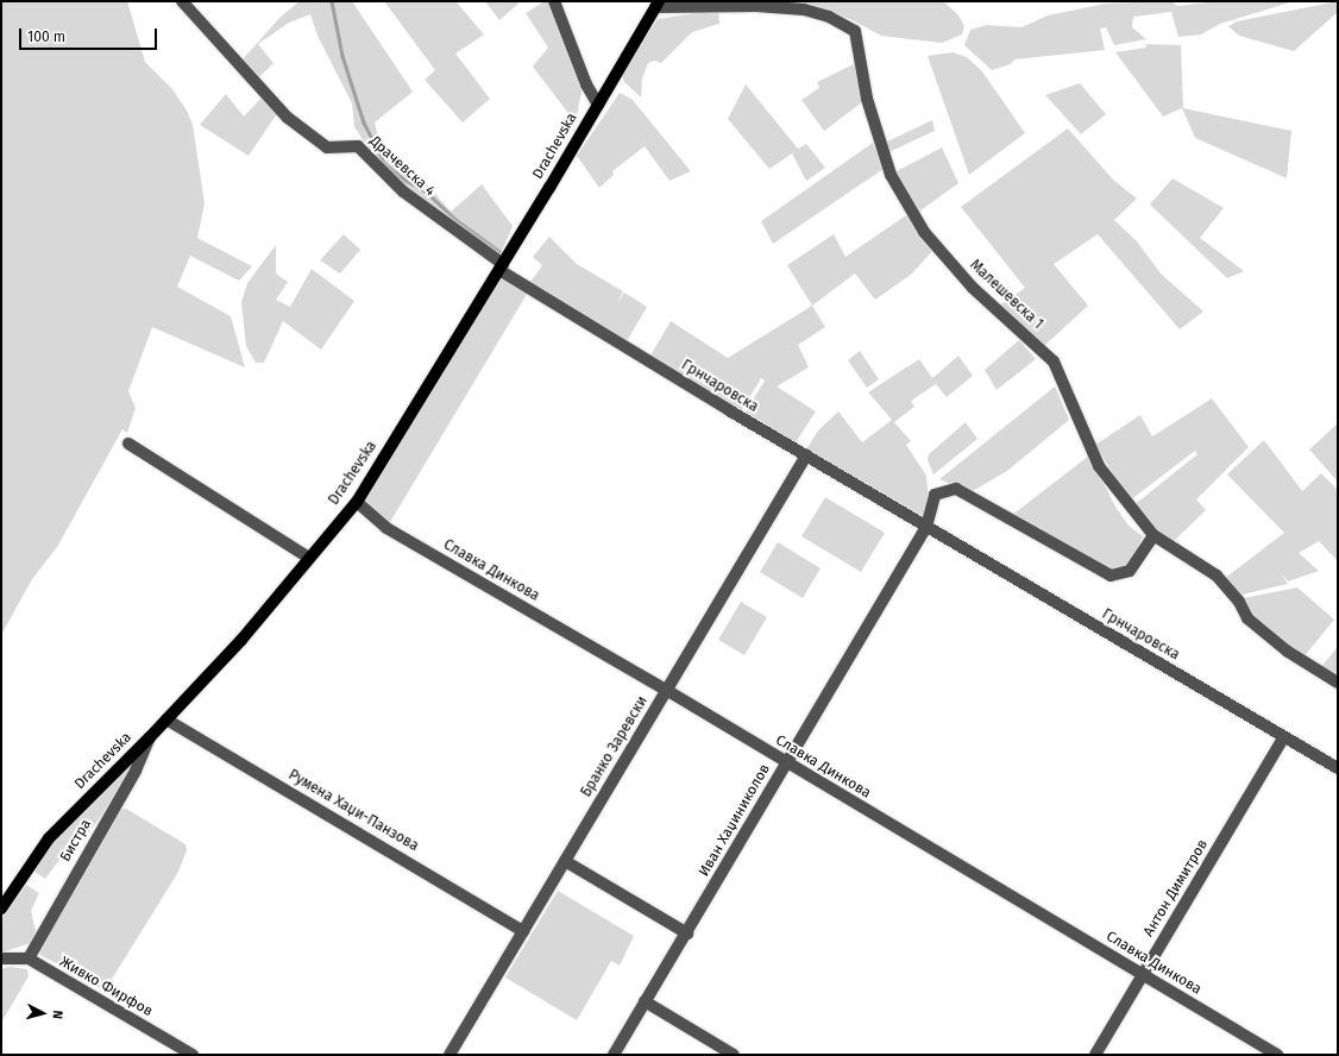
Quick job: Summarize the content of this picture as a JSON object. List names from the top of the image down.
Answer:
{
  "streets": {
    "main road": ["Drachevska"],
    "street": [
      "Драчевска 4",
      "Малешевска 1",
      "Грнчаровска",
      "Славка Динкова",
      "Бранко Заревски",
      "Румена Хаџи-Панзова",
      "Иван Хаџиниколов",
      "Бистра",
      "Антон Димитров",
      "Живко Фирфов"
    ]
  },
  "crossings": [
    ["Drachevska", "Драчевска 4"],
    ["Drachevska", "Малешевска 1"],
    ["Drachevska", "Грнчаровска"],
    ["Drachevska", "Славка Динкова"],
    ["Drachevska", "Румена Хаџи-Панзова"],
    ["Drachevska", "Бистра"],
    ["Драчевска 4", "Грнчаровска"],
    ["Грнчаровска", "Бранко Заревски"],
    ["Грнчаровска", "Иван Хаџиниколов"],
    ["Грнчаровска", "Антон Димитров"],
    ["Славка Динкова", "Бранко Заревски"],
    ["Славка Динкова", "Иван Хаџиниколов"],
    ["Славка Динкова", "Антон Димитров"],
    ["Бранко Заревски", "Румена Хаџи-Панзова"],
    ["Бистра", "Живко Фирфов"]
  ],
  "scale_bar": "100 m",
  "north": "right"
}
